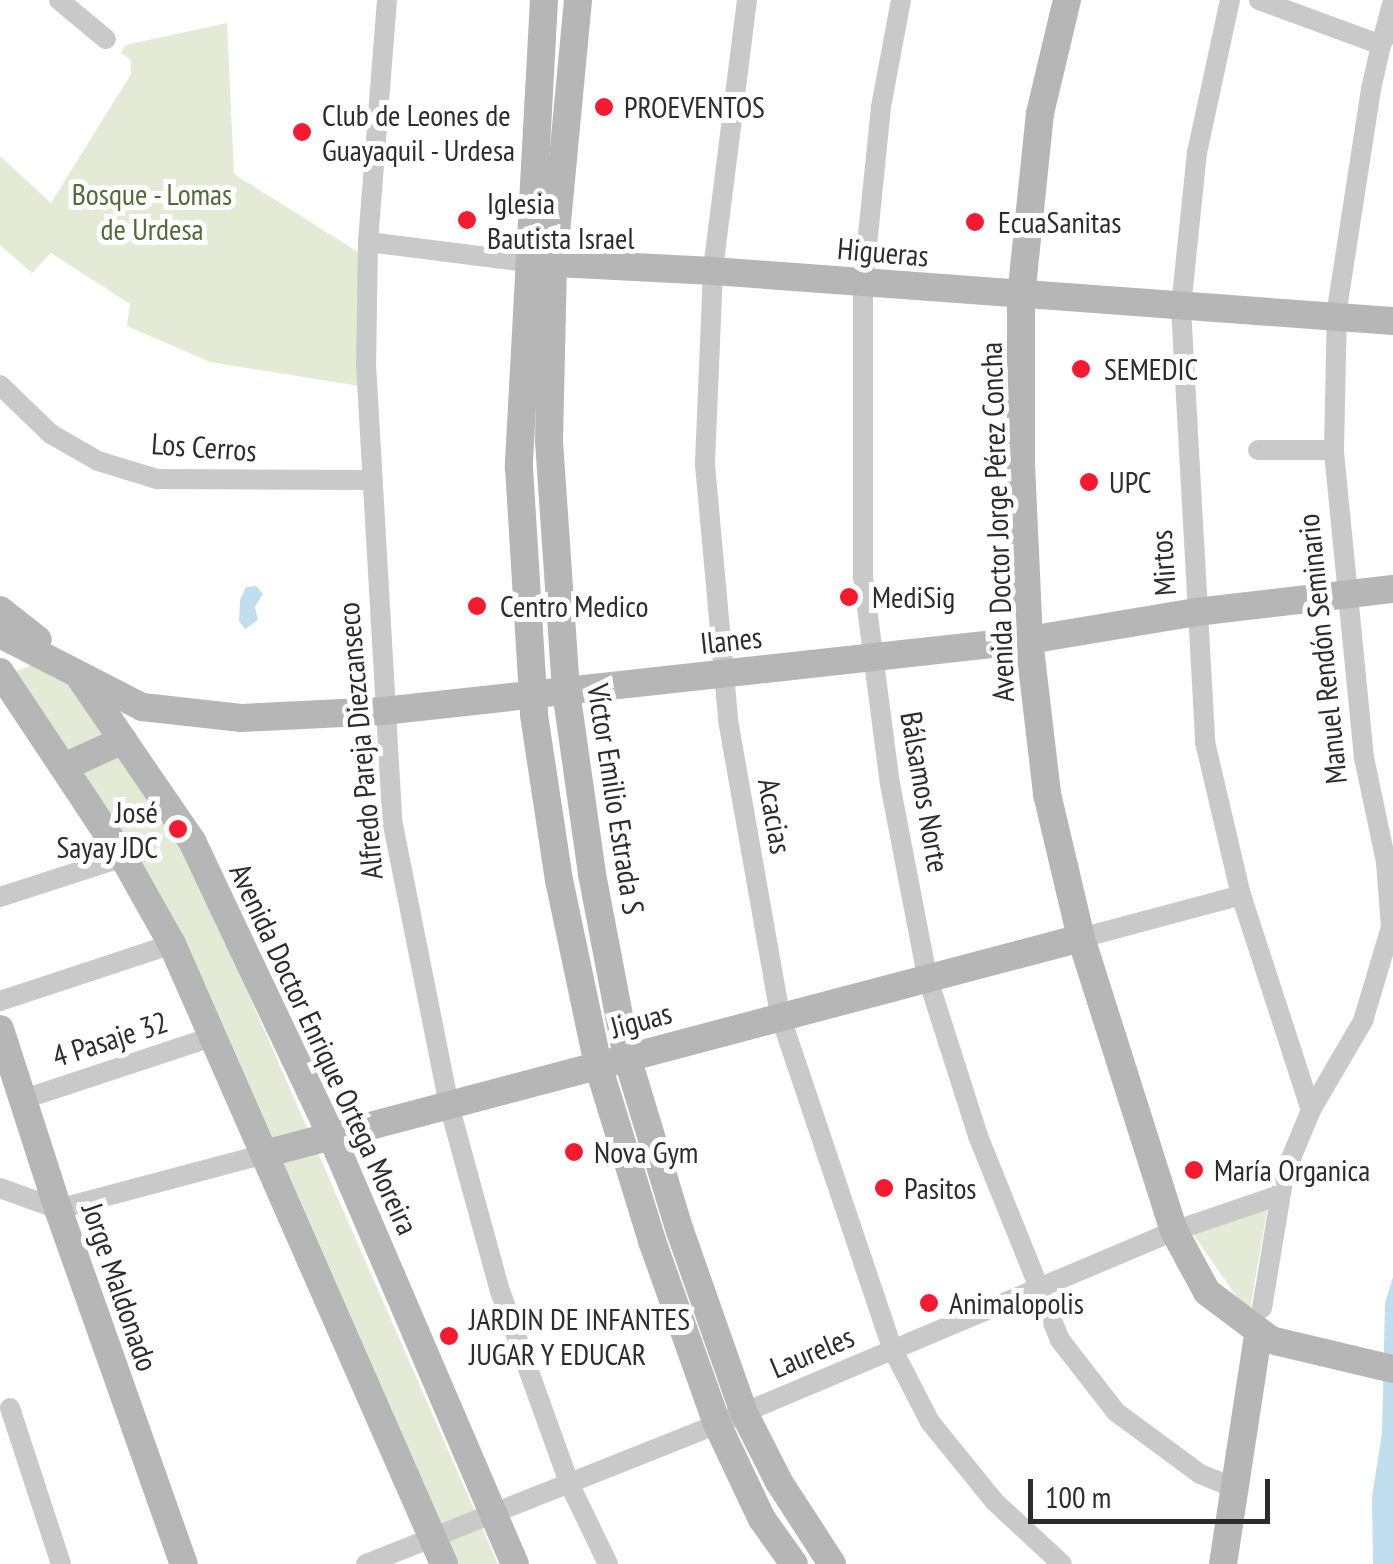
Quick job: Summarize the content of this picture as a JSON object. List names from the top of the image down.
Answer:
{
  "streets": {
    "main road": [
      "Higueras",
      "Avenida Doctor Jorge Pérez Concha",
      "Ilanes",
      "Manuel Rendón Seminario",
      "Víctor Emilio Estrada S",
      "Jiguas",
      "Avenida Doctor Enrique Ortega Moreira",
      "Jorge Maldonado"
    ],
    "street": [
      "Los Cerros",
      "Mirtos",
      "Alfredo Pareja Diezcanseco",
      "Bálsamos Norte",
      "Acacias",
      "4 Pasaje 32",
      "Laureles"
    ]
  },
  "crossings": [
    ["Higueras", "Avenida Doctor Jorge Pérez Concha"],
    ["Higueras", "Mirtos"],
    ["Higueras", "Manuel Rendón Seminario"],
    ["Higueras", "Alfredo Pareja Diezcanseco"],
    ["Higueras", "Bálsamos Norte"],
    ["Higueras", "Víctor Emilio Estrada S"],
    ["Higueras", "Acacias"],
    ["Los Cerros", "Alfredo Pareja Diezcanseco"],
    ["Avenida Doctor Jorge Pérez Concha", "Ilanes"],
    ["Avenida Doctor Jorge Pérez Concha", "Manuel Rendón Seminario"],
    ["Avenida Doctor Jorge Pérez Concha", "Jiguas"],
    ["Avenida Doctor Jorge Pérez Concha", "Laureles"],
    ["Mirtos", "Ilanes"],
    ["Mirtos", "Manuel Rendón Seminario"],
    ["Mirtos", "Jiguas"],
    ["Ilanes", "Manuel Rendón Seminario"],
    ["Ilanes", "Alfredo Pareja Diezcanseco"],
    ["Ilanes", "Bálsamos Norte"],
    ["Ilanes", "Víctor Emilio Estrada S"],
    ["Ilanes", "Acacias"],
    ["Ilanes", "Avenida Doctor Enrique Ortega Moreira"],
    ["Manuel Rendón Seminario", "Bálsamos Norte"],
    ["Manuel Rendón Seminario", "Laureles"],
    ["Alfredo Pareja Diezcanseco", "Jiguas"],
    ["Alfredo Pareja Diezcanseco", "Laureles"],
    ["Bálsamos Norte", "Jiguas"],
    ["Bálsamos Norte", "Laureles"],
    ["Víctor Emilio Estrada S", "Jiguas"],
    ["Víctor Emilio Estrada S", "Laureles"],
    ["Acacias", "Jiguas"],
    ["Acacias", "Laureles"],
    ["Jiguas", "Avenida Doctor Enrique Ortega Moreira"],
    ["Jiguas", "Jorge Maldonado"],
    ["4 Pasaje 32", "Jorge Maldonado"],
    ["Avenida Doctor Enrique Ortega Moreira", "Laureles"]
  ],
  "parks": ["Bosque - Lomas de Urdesa"],
  "places": [
    "PROEVENTOS",
    "Club de Leones de Guayaquil - Urdesa",
    "Iglesia Bautista Israel",
    "EcuaSanitas",
    "SEMEDIC",
    "UPC",
    "MediSig",
    "Centro Medico",
    "José Sayay JDC",
    "Nova Gym",
    "María Organica",
    "Pasitos",
    "Animalopolis",
    "JARDIN DE INFANTES JUGAR Y EDUCAR"
  ],
  "scale_bar": "100 m"
}
